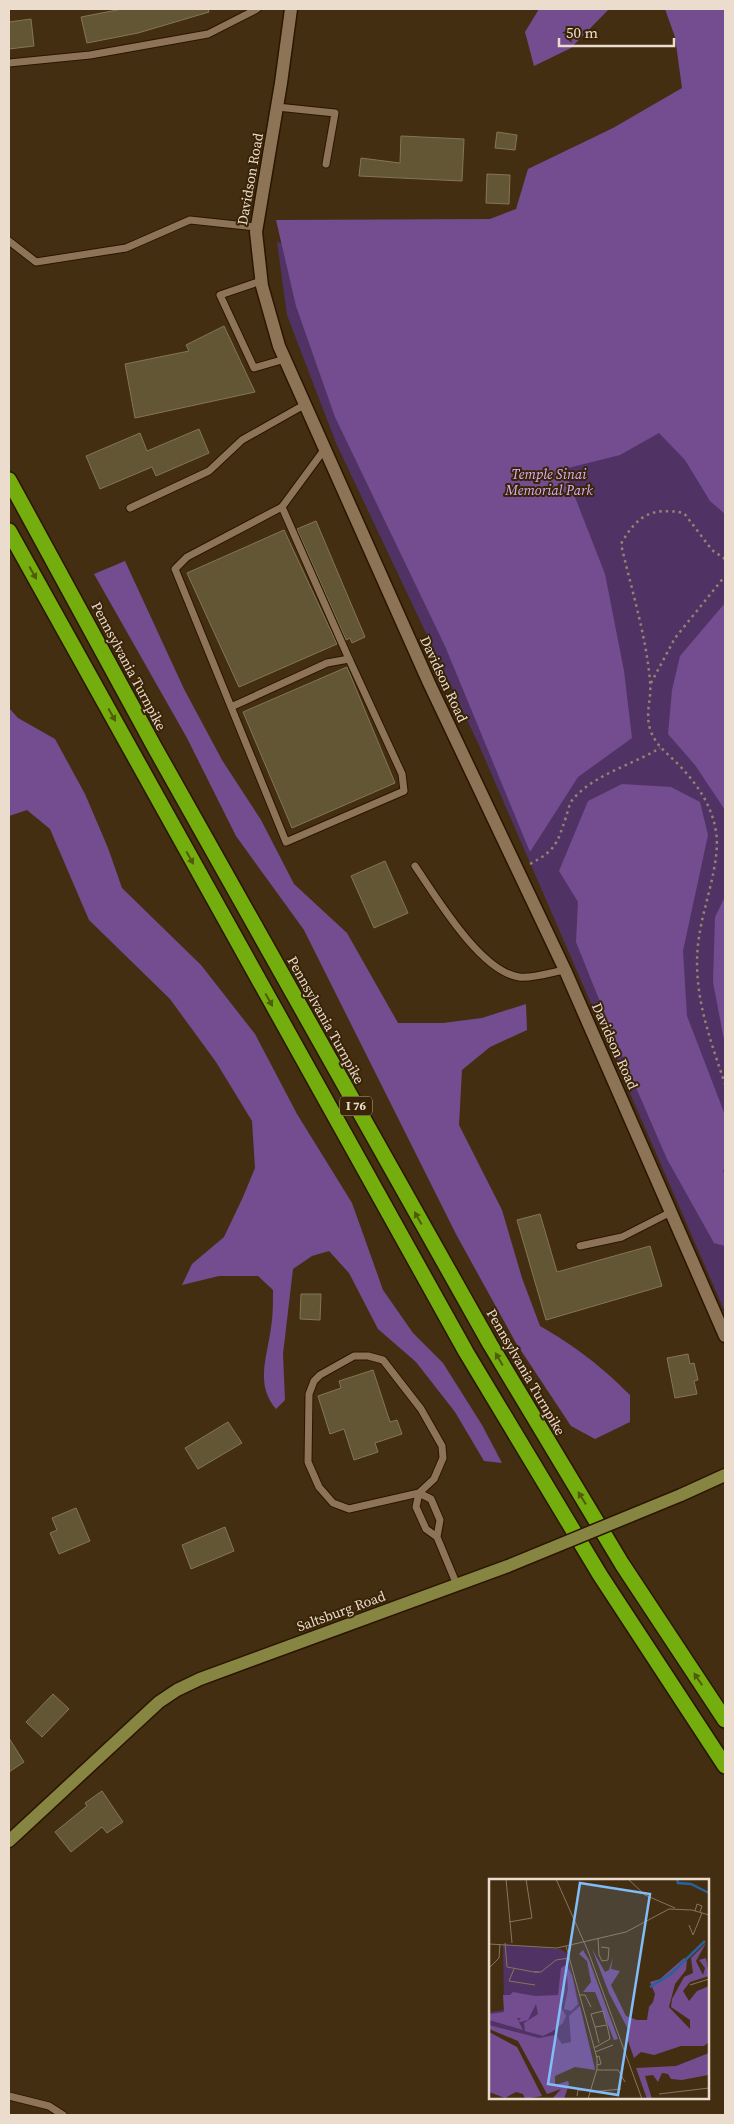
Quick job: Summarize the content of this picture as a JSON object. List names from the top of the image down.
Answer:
{
  "streets": {
    "highway": ["Pennsylvania Turnpike", "I 76"],
    "main road": ["Saltsburg Road"],
    "street": ["Davidson Road"]
  },
  "parks": ["Temple Sinai Memorial Park"],
  "scale_bar": "50 m"
}
